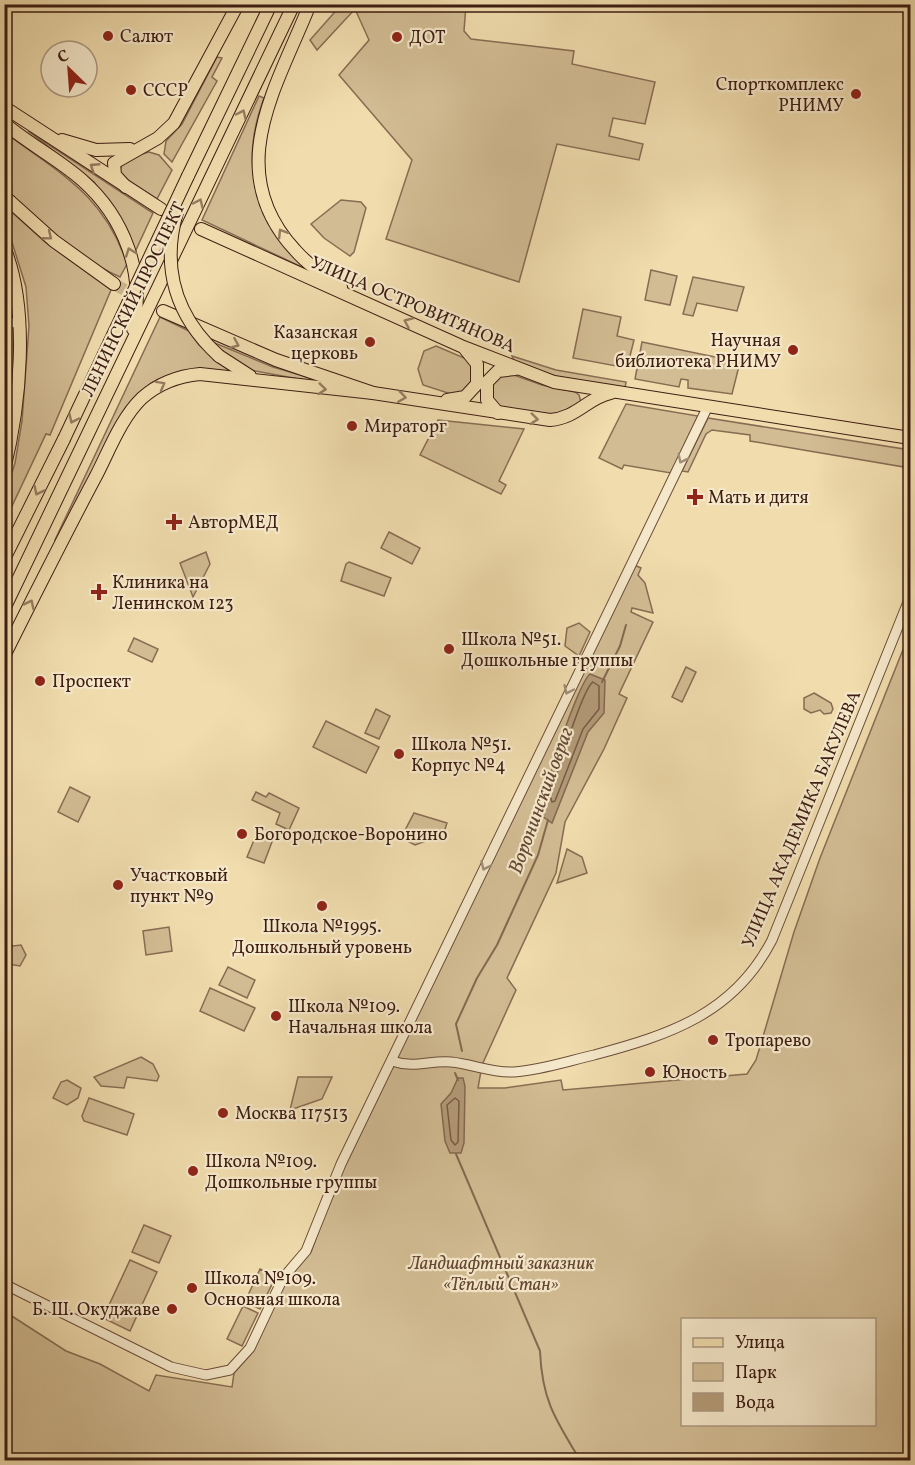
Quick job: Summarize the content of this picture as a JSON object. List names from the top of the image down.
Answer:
{
  "streets": {
    "main road": ["ЛЕНИНСКИЙ ПРОСПЕКТ", "УЛИЦА ОСТРОВИТЯНОВА"],
    "street": ["УЛИЦА АКАДЕМИКА БАКУЛЕВА"]
  },
  "water": ["Воронинский овраг"],
  "parks": ["Ландшафтный заказник «Тёплый Стан»"],
  "places": {
    "other": [
      "Салют",
      "ДОТ",
      "СССР",
      "Спорткомплекс РНИМУ",
      "Казанская церковь",
      "Научная библиотека РНИМУ",
      "Мираторг",
      "Школа №51. Дошкольные группы",
      "Проспект",
      "Школа №51. Корпус №4",
      "Богородское-Воронино",
      "Участковый пункт №9",
      "Школа №1995. Дошкольный уровень",
      "Школа №109. Начальная школа",
      "Тропарево",
      "Юность",
      "Москва 117513",
      "Школа №109. Дошкольные группы",
      "Школа №109. Основная школа",
      "Б. Ш. Окуджаве"
    ],
    "health": ["Мать и дитя", "АвторМЕД", "Клиника на Ленинском 123"]
  },
  "legend": ["Улица", "Парк", "Вода"],
  "north": "top left"
}
